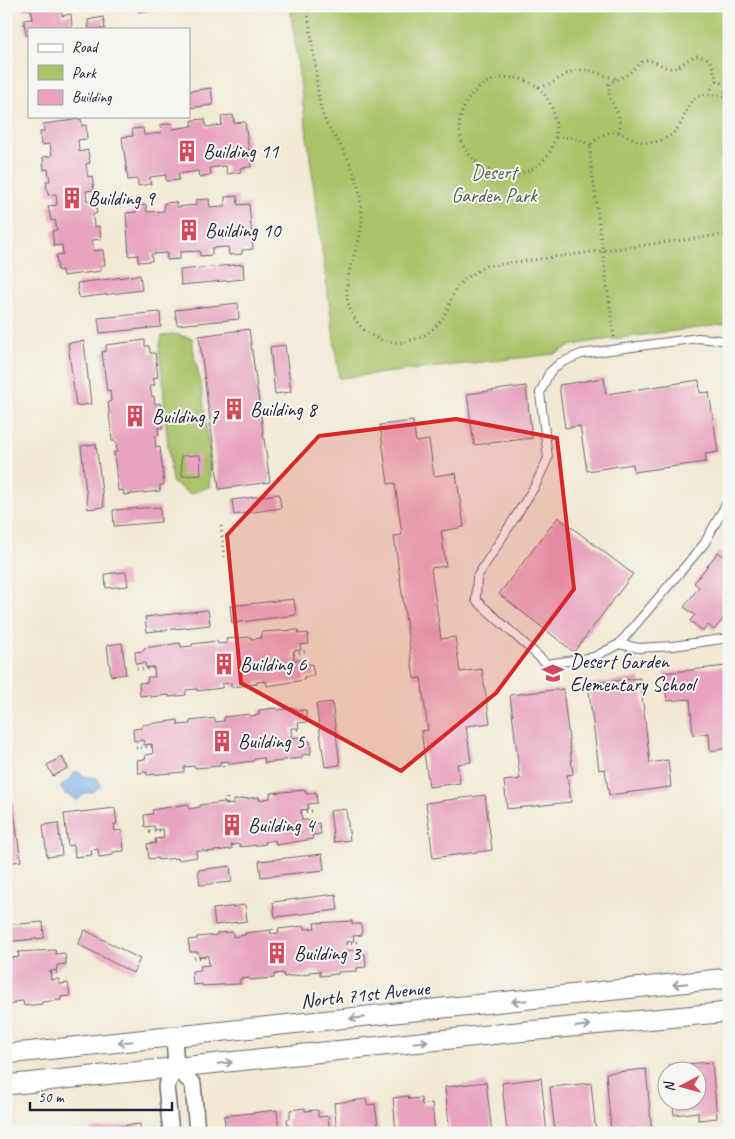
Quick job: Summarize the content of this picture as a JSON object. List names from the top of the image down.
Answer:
{
  "streets": {
    "street": ["North 71st Avenue"]
  },
  "parks": ["Desert Garden Park"],
  "places": {
    "building": [
      "Building 11",
      "Building 9",
      "Building 10",
      "Building 8",
      "Building 7",
      "Building 6",
      "Building 5",
      "Building 4",
      "Building 3"
    ],
    "school or university": ["Desert Garden Elementary School"]
  },
  "legend": ["Road", "Park", "Building"],
  "scale_bar": "50 m",
  "north": "left"
}
